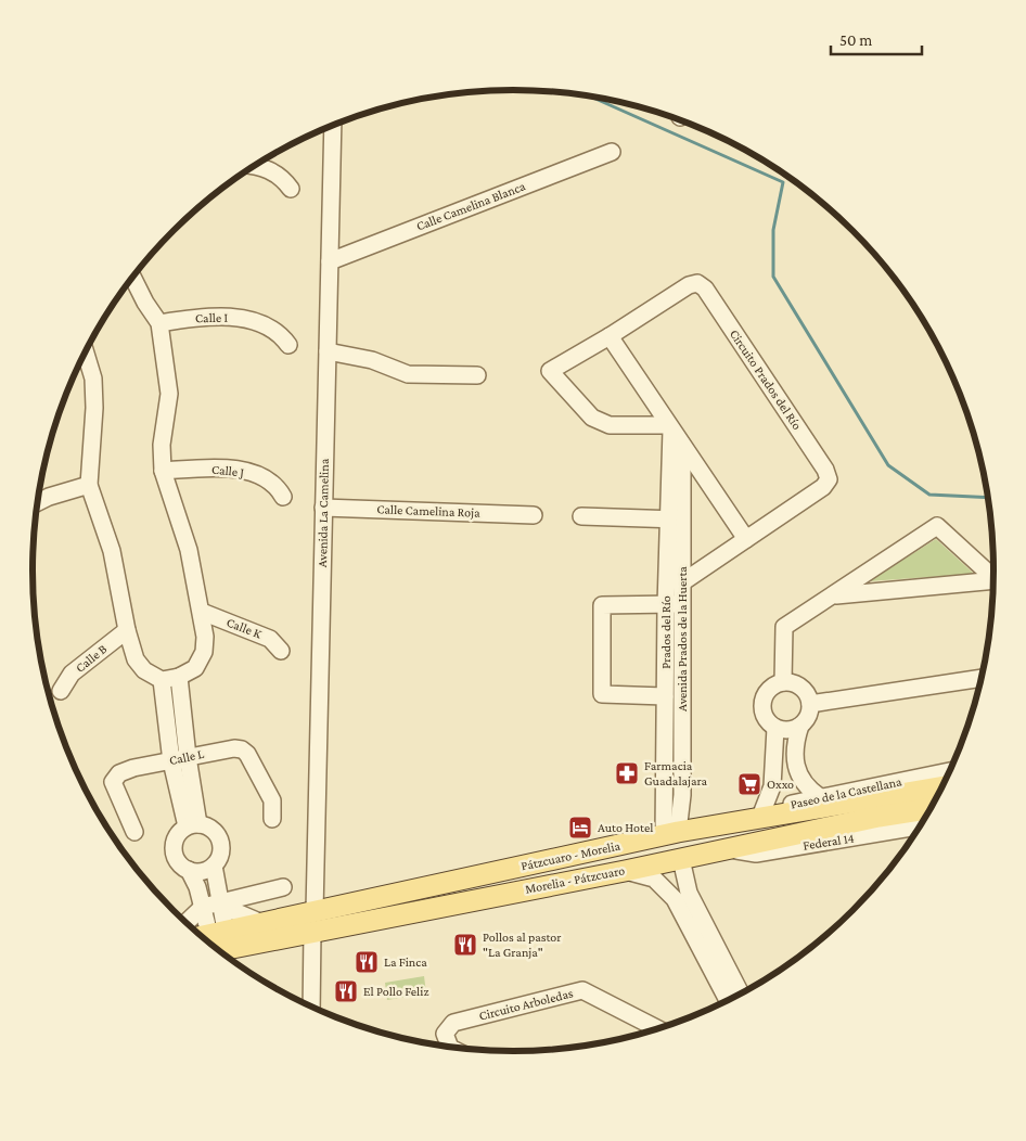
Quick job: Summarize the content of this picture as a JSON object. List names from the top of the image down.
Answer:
{
  "streets": {
    "main road": ["Pátzcuaro - Morelia", "Morelia - Pátzcuaro"],
    "street": [
      "Calle Camelina Blanca",
      "Calle I",
      "Circuito Prados del Río",
      "Calle J",
      "Calle Camelina Roja",
      "Avenida La Camelina",
      "Calle K",
      "Prados del Río",
      "Avenida Prados de la Huerta",
      "Calle B",
      "Calle L",
      "Paseo de la Castellana",
      "Federal 14",
      "Circuito Arboledas"
    ]
  },
  "crossings": [
    ["Calle Camelina Blanca", "Avenida La Camelina"],
    ["Circuito Prados del Río", "Prados del Río"],
    ["Circuito Prados del Río", "Avenida Prados de la Huerta"],
    ["Calle Camelina Roja", "Avenida La Camelina"],
    ["Avenida La Camelina", "Pátzcuaro - Morelia"],
    ["Prados del Río", "Avenida Prados de la Huerta"],
    ["Prados del Río", "Pátzcuaro - Morelia"],
    ["Avenida Prados de la Huerta", "Pátzcuaro - Morelia"],
    ["Paseo de la Castellana", "Pátzcuaro - Morelia"],
    ["Federal 14", "Morelia - Pátzcuaro"],
    ["Pátzcuaro - Morelia", "Morelia - Pátzcuaro"]
  ],
  "places": {
    "pharmacy": ["Farmacia Guadalajara"],
    "supermarket": ["Oxxo"],
    "hotel": ["Auto Hotel"],
    "restaurant": ["Pollos al pastor \"La Granja\"", "La Finca", "El Pollo Feliz"]
  },
  "scale_bar": "50 m"
}
